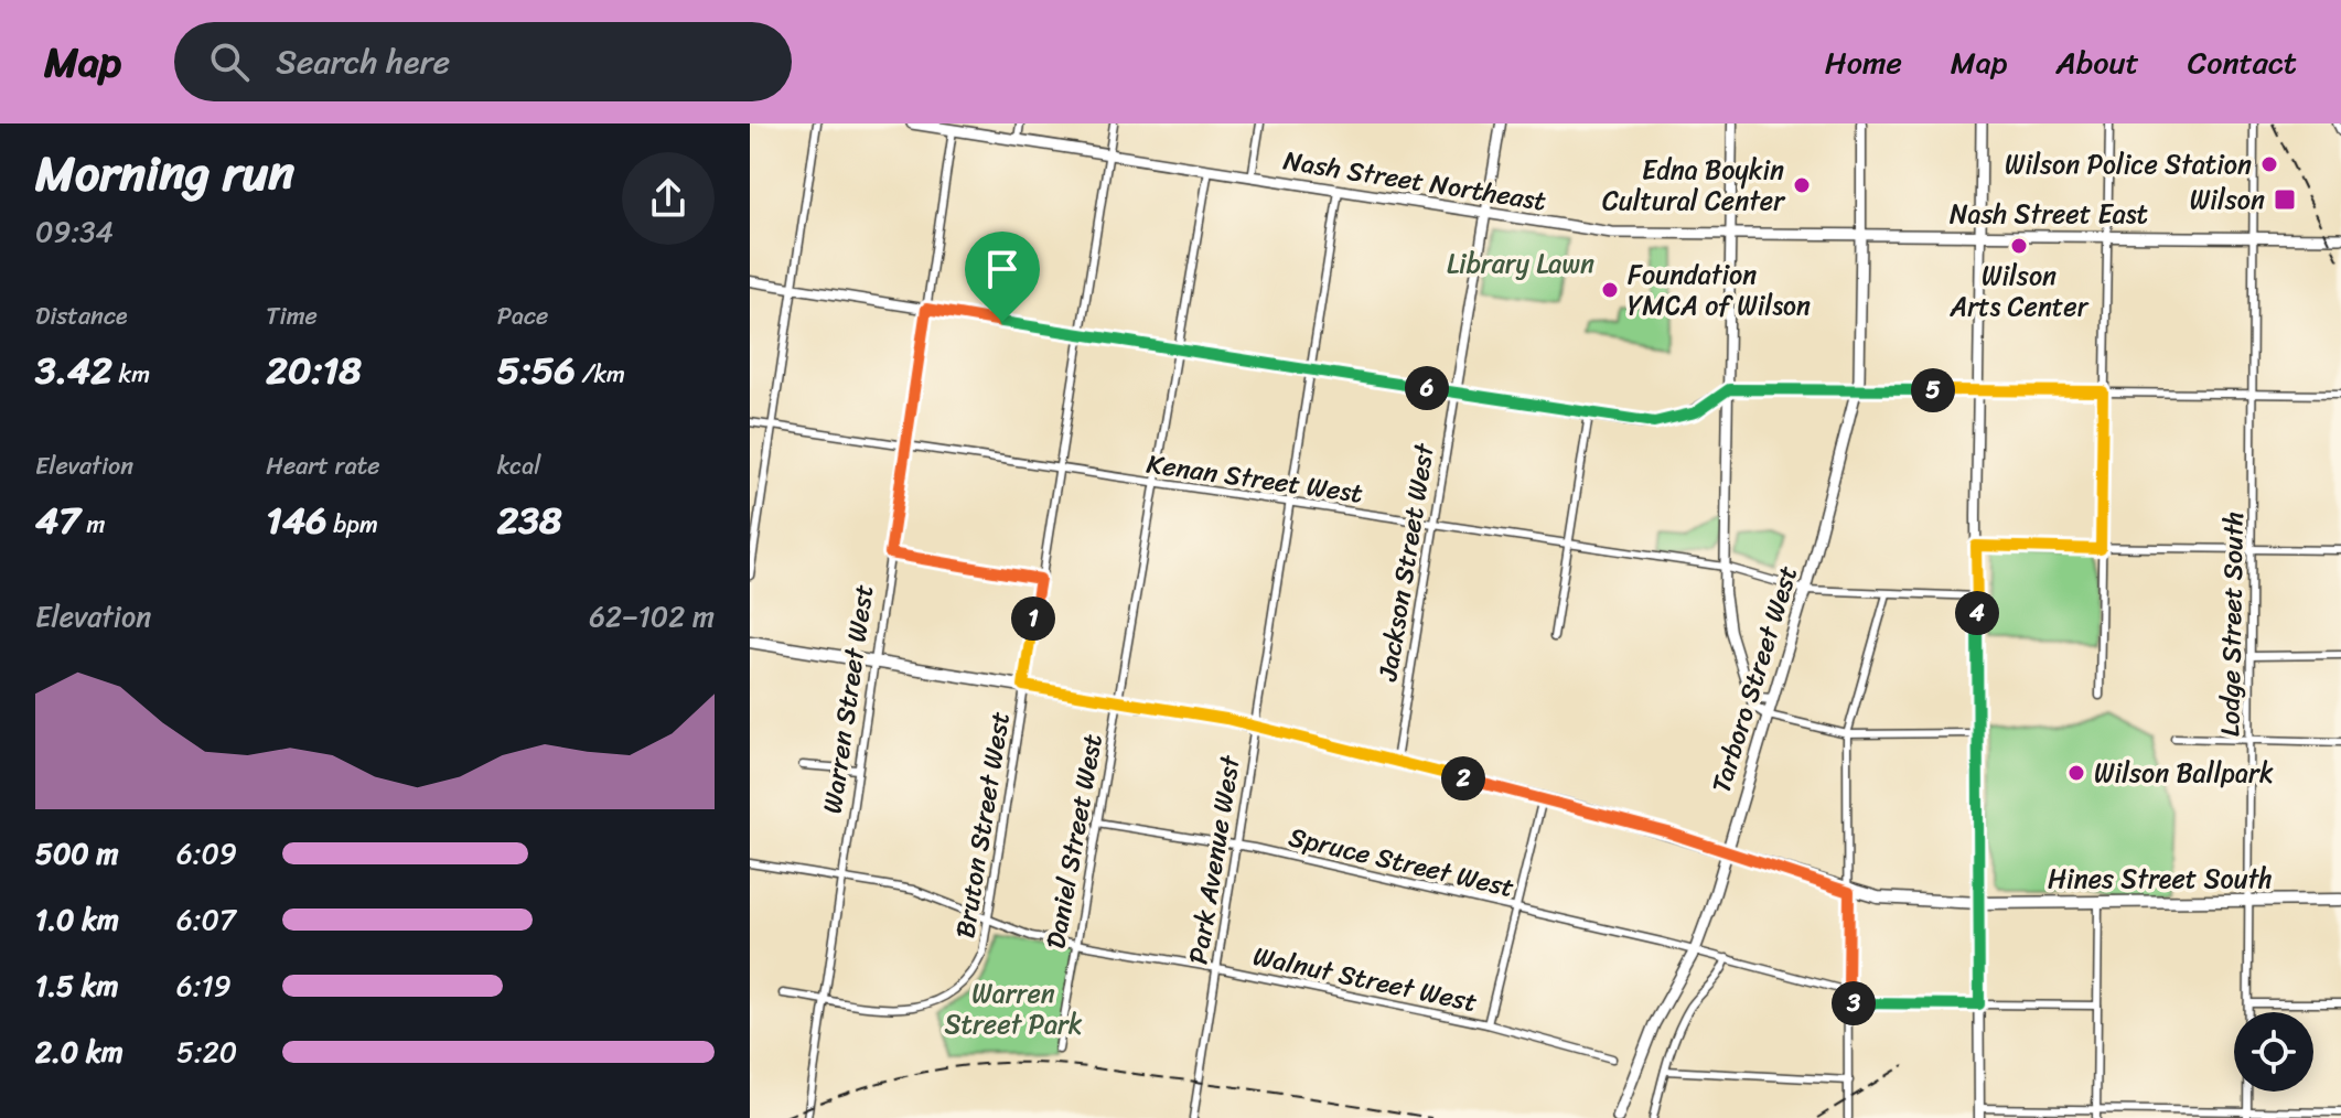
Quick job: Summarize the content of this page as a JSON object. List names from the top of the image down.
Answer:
{
  "streets": {
    "main road": [
      "Nash Street Northeast",
      "Nash Street East",
      "Tarboro Street West",
      "Hines Street South"
    ],
    "street": [
      "Kenan Street West",
      "Jackson Street West",
      "Lodge Street South",
      "Warren Street West",
      "Bruton Street West",
      "Daniel Street West",
      "Park Avenue West",
      "Spruce Street West",
      "Walnut Street West"
    ]
  },
  "crossings": [
    ["Nash Street Northeast", "Nash Street East"],
    ["Nash Street Northeast", "Jackson Street West"],
    ["Nash Street Northeast", "Tarboro Street West"],
    ["Nash Street Northeast", "Warren Street West"],
    ["Nash Street Northeast", "Bruton Street West"],
    ["Nash Street Northeast", "Daniel Street West"],
    ["Nash Street Northeast", "Park Avenue West"],
    ["Nash Street East", "Lodge Street South"],
    ["Nash Street East", "Tarboro Street West"],
    ["Kenan Street West", "Jackson Street West"],
    ["Kenan Street West", "Tarboro Street West"],
    ["Kenan Street West", "Warren Street West"],
    ["Kenan Street West", "Bruton Street West"],
    ["Kenan Street West", "Daniel Street West"],
    ["Kenan Street West", "Park Avenue West"],
    ["Jackson Street West", "Hines Street South"],
    ["Lodge Street South", "Hines Street South"],
    ["Tarboro Street West", "Spruce Street West"],
    ["Tarboro Street West", "Hines Street South"],
    ["Warren Street West", "Bruton Street West"],
    ["Warren Street West", "Hines Street South"],
    ["Warren Street West", "Walnut Street West"],
    ["Bruton Street West", "Hines Street South"],
    ["Bruton Street West", "Walnut Street West"],
    ["Daniel Street West", "Spruce Street West"],
    ["Daniel Street West", "Hines Street South"],
    ["Daniel Street West", "Walnut Street West"],
    ["Park Avenue West", "Spruce Street West"],
    ["Park Avenue West", "Hines Street South"],
    ["Park Avenue West", "Walnut Street West"]
  ],
  "parks": ["Library Lawn", "Warren Street Park"],
  "places": {
    "other": [
      "Wilson Police Station",
      "Edna Boykin Cultural Center",
      "Wilson Arts Center",
      "Foundation YMCA of Wilson",
      "Wilson Ballpark"
    ],
    "transit": ["Wilson"]
  },
  "page": {
    "header": "Map",
    "search": "Search here",
    "nav": [
      "Home",
      "Map",
      "About",
      "Contact"
    ],
    "heading": ["Morning run", "09:34"],
    "stats": [
      ["Distance", "3.42 km"],
      ["Time", "20:18"],
      ["Pace", "5:56 /km"],
      ["Elevation", "47 m"],
      ["Heart rate", "146 bpm"],
      ["kcal", "238"]
    ],
    "pins": [
      "6",
      "5",
      "4",
      "1",
      "2",
      "3"
    ],
    "chart": ["Elevation", "62–102 m"],
    "list": [
      {
        "name": "500 m",
        "note": "6:09"
      },
      {
        "name": "1.0 km",
        "note": "6:07"
      },
      {
        "name": "1.5 km",
        "note": "6:19"
      },
      {
        "name": "2.0 km",
        "note": "5:20"
      }
    ]
  }
}
